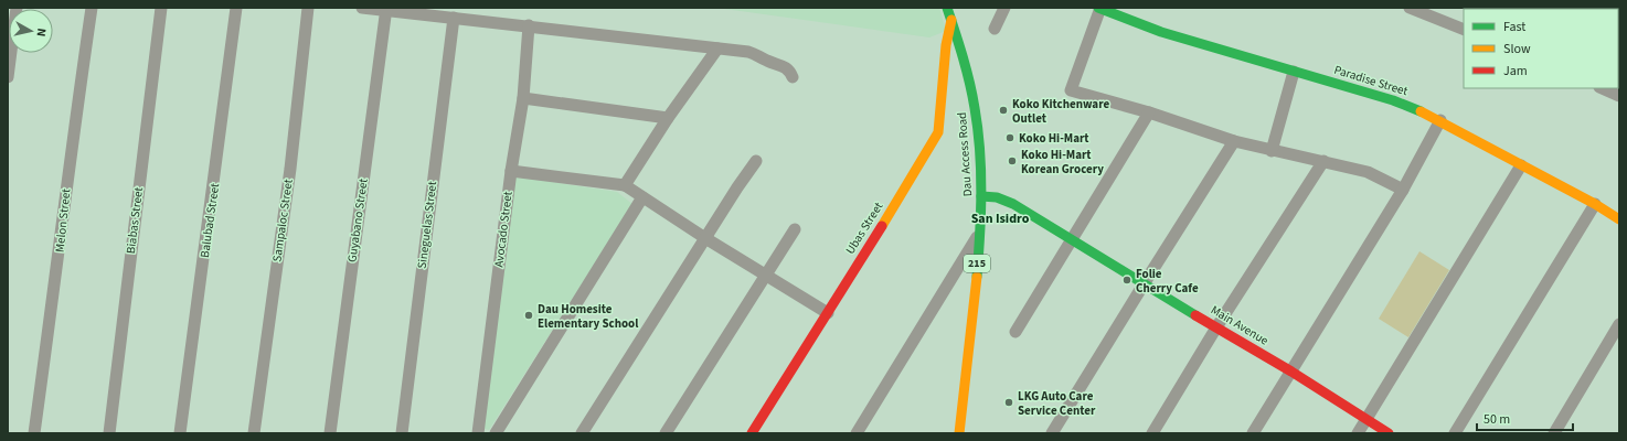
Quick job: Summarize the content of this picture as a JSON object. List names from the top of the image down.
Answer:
{
  "streets": {
    "street": [
      "Paradise Street",
      "Dau Access Road",
      "Melon Street",
      "Biabas Street",
      "Balubad Street",
      "Sampaloc Street",
      "Guyabano Street",
      "Sineguelas Street",
      "Ubas Street",
      "Avocado Street",
      "215",
      "Main Avenue"
    ]
  },
  "crossings": [
    ["Dau Access Road", "Ubas Street"],
    ["Dau Access Road", "Main Avenue"]
  ],
  "districts": ["San Isidro"],
  "places": [
    "Koko Kitchenware Outlet",
    "Koko Hi-Mart",
    "Koko Hi-Mart Korean Grocery",
    "Folie Cherry Cafe",
    "Dau Homesite Elementary School",
    "LKG Auto Care Service Center"
  ],
  "legend": ["Fast", "Slow", "Jam"],
  "scale_bar": "50 m",
  "north": "right"
}
